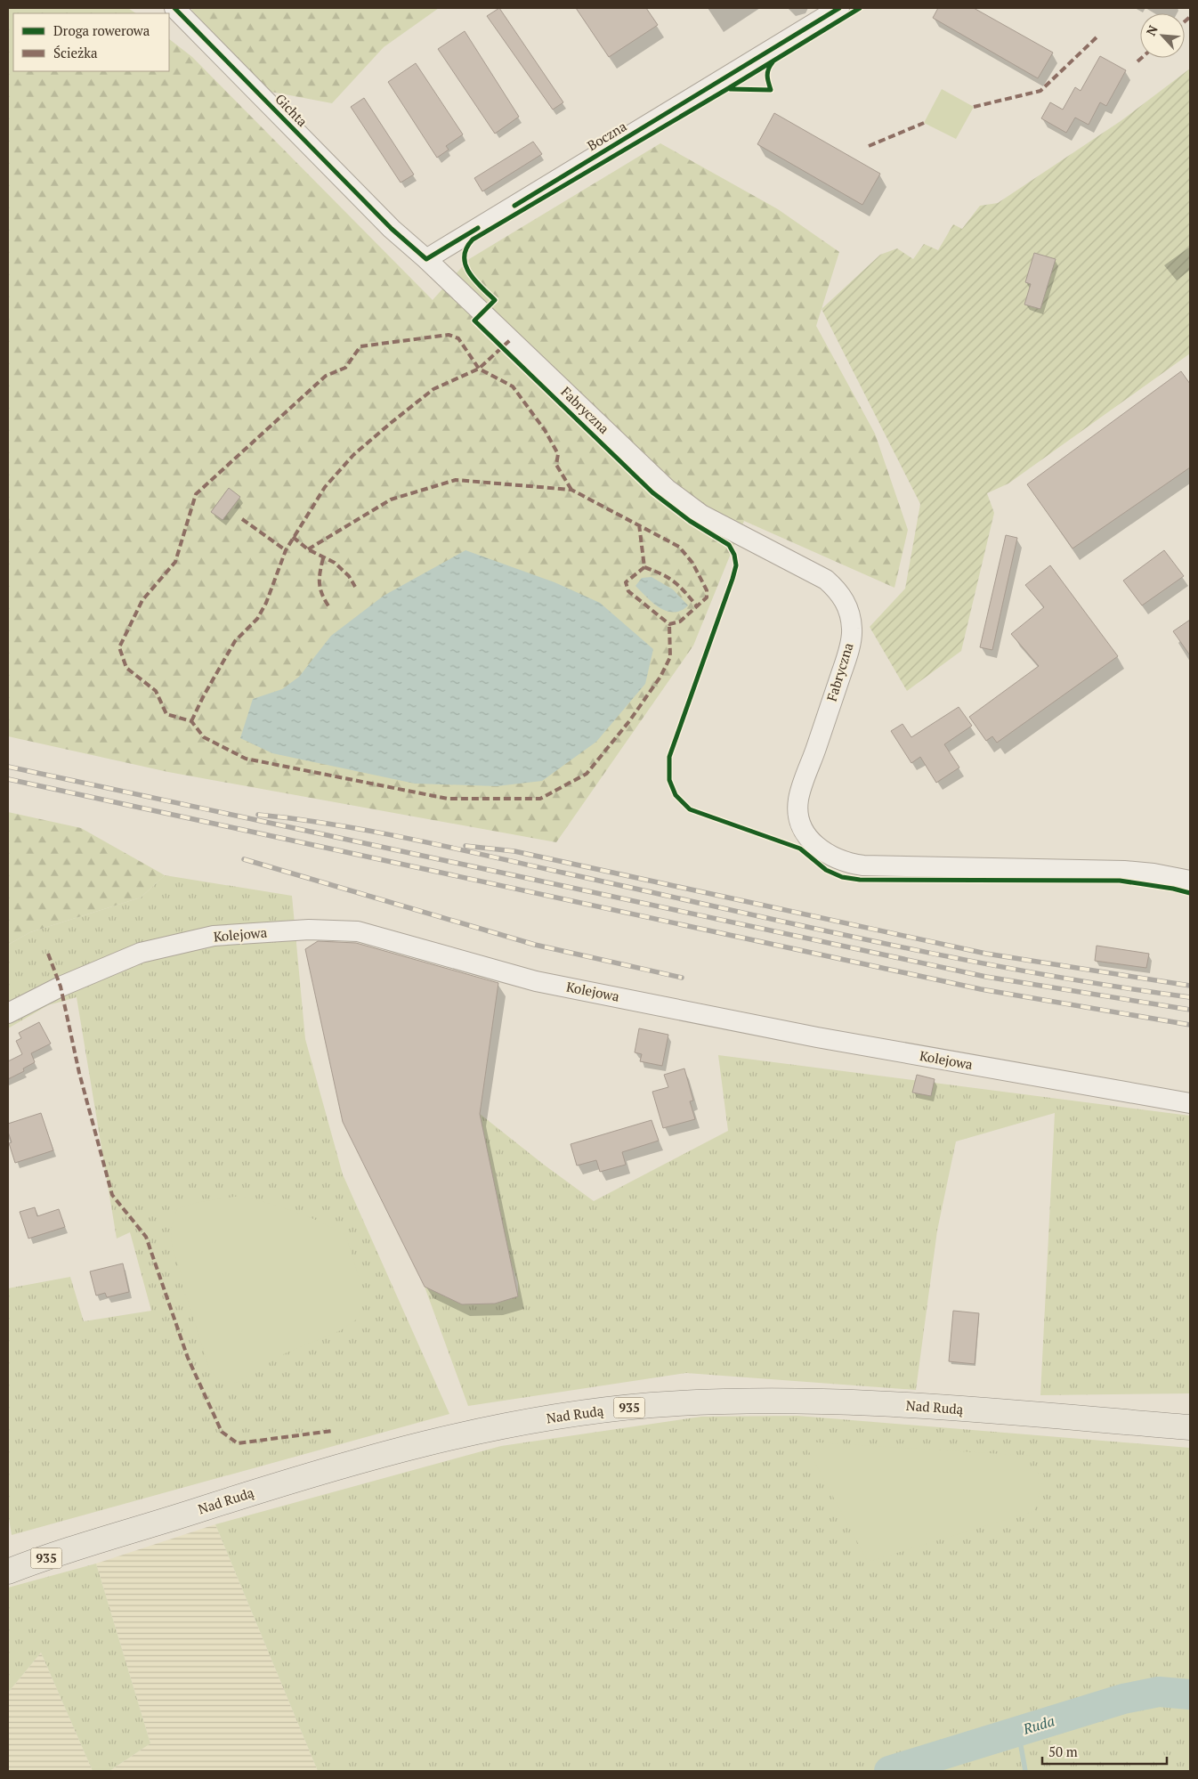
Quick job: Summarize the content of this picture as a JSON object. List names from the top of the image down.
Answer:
{
  "streets": {
    "main road": ["935", "Nad Rudą"],
    "street": [
      "Gichta",
      "Boczna",
      "Fabryczna",
      "Kolejowa"
    ]
  },
  "crossings": [
    ["Gichta", "Boczna"],
    ["Gichta", "Fabryczna"],
    ["Boczna", "Fabryczna"]
  ],
  "water": ["Ruda"],
  "legend": ["Droga rowerowa", "Ścieżka"],
  "scale_bar": "50 m",
  "north": "top left"
}
